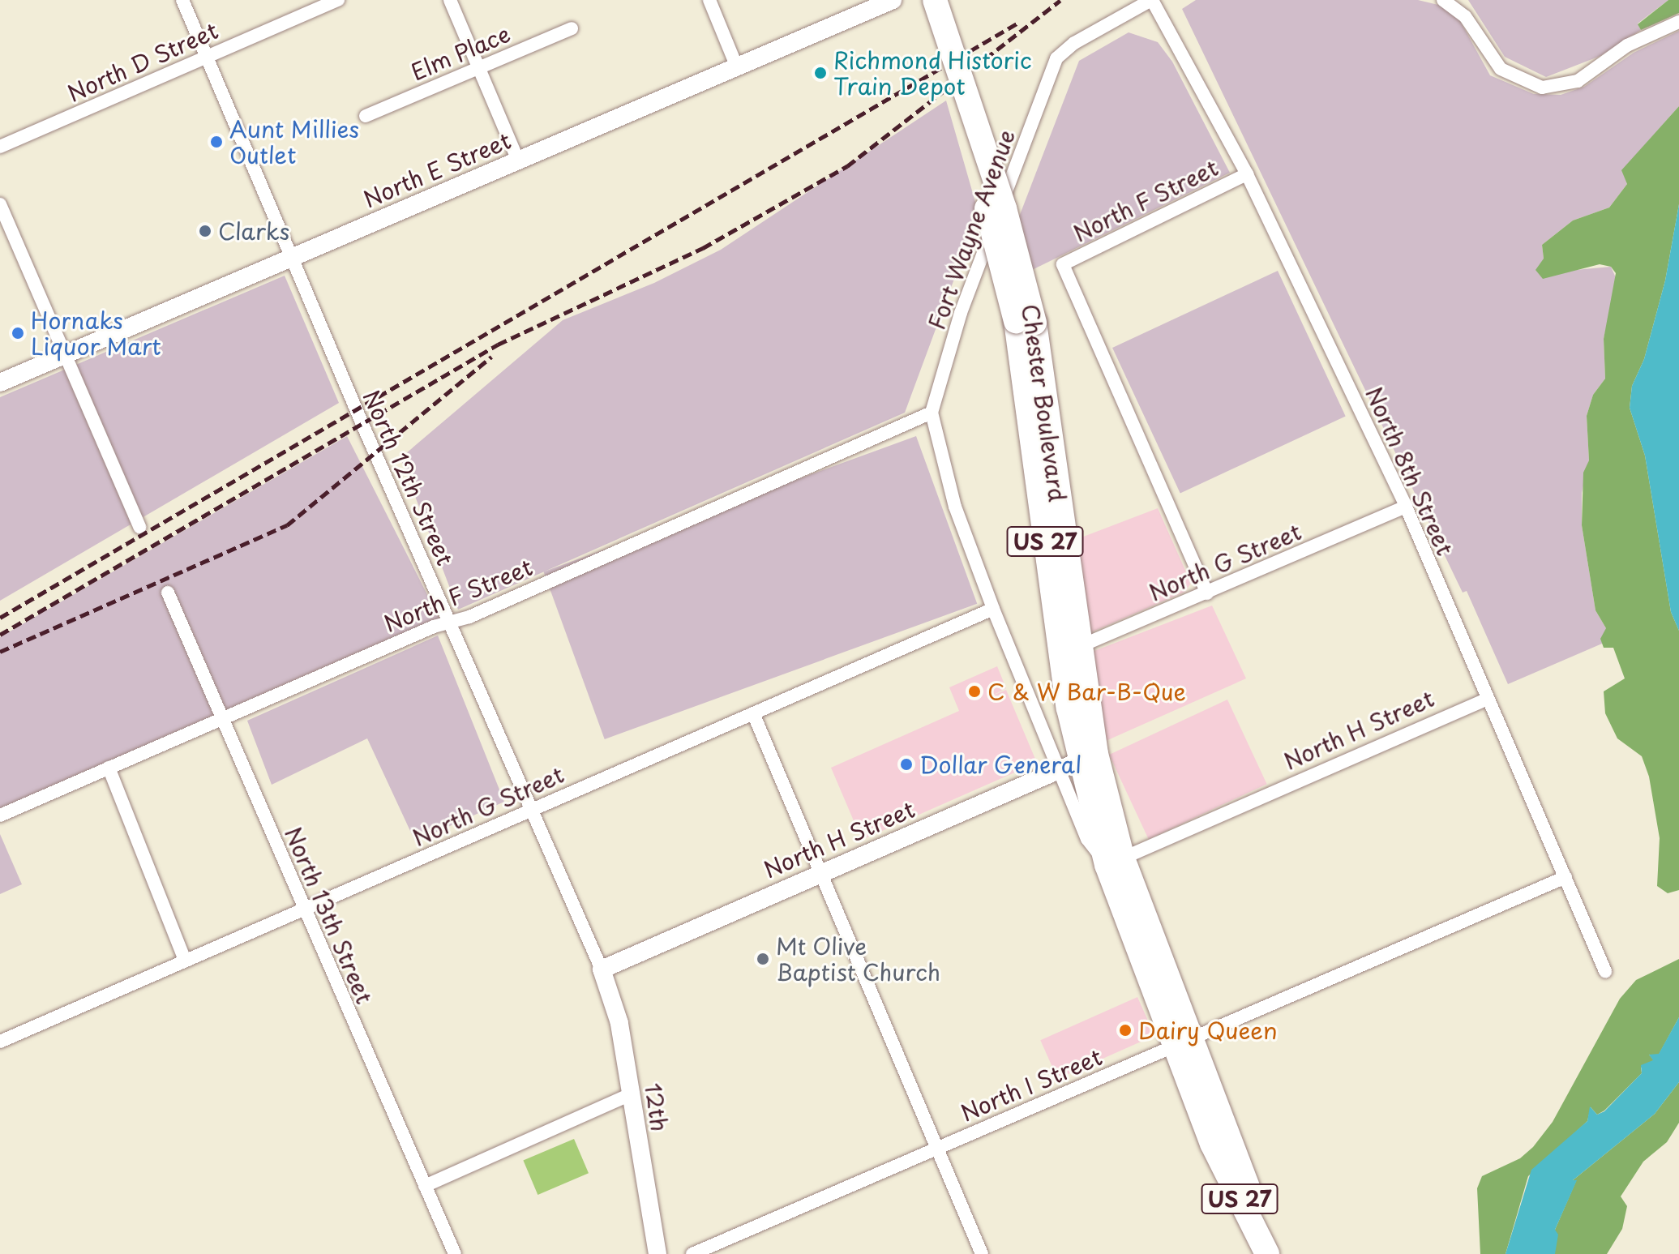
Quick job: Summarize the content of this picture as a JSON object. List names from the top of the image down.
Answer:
{
  "streets": {
    "highway": ["Chester Boulevard", "US 27"],
    "street": [
      "Elm Place",
      "North D Street",
      "North E Street",
      "North F Street",
      "Fort Wayne Avenue",
      "North 8th Street",
      "North 12th Street",
      "North G Street",
      "North H Street",
      "North 13th Street",
      "North I Street",
      "12th"
    ]
  },
  "crossings": [
    ["North D Street", "North 12th Street"],
    ["North E Street", "North 12th Street"],
    ["North F Street", "Fort Wayne Avenue"],
    ["North F Street", "Chester Boulevard"],
    ["North F Street", "North 8th Street"],
    ["North F Street", "North 12th Street"],
    ["North F Street", "North G Street"],
    ["North F Street", "North 13th Street"],
    ["Fort Wayne Avenue", "Chester Boulevard"],
    ["Fort Wayne Avenue", "North 8th Street"],
    ["Chester Boulevard", "North G Street"],
    ["Chester Boulevard", "North H Street"],
    ["Chester Boulevard", "North I Street"],
    ["North 8th Street", "North G Street"],
    ["North 8th Street", "North H Street"],
    ["North 8th Street", "North I Street"],
    ["North 12th Street", "North G Street"],
    ["North 12th Street", "North H Street"],
    ["North 12th Street", "12th"],
    ["North G Street", "North 13th Street"],
    ["North H Street", "12th"]
  ],
  "places": [
    "Richmond Historic Train Depot",
    "Aunt Millies Outlet",
    "Clarks",
    "Hornaks Liquor Mart",
    "C & W Bar-B-Que",
    "Dollar General",
    "Mt Olive Baptist Church",
    "Dairy Queen"
  ]
}
